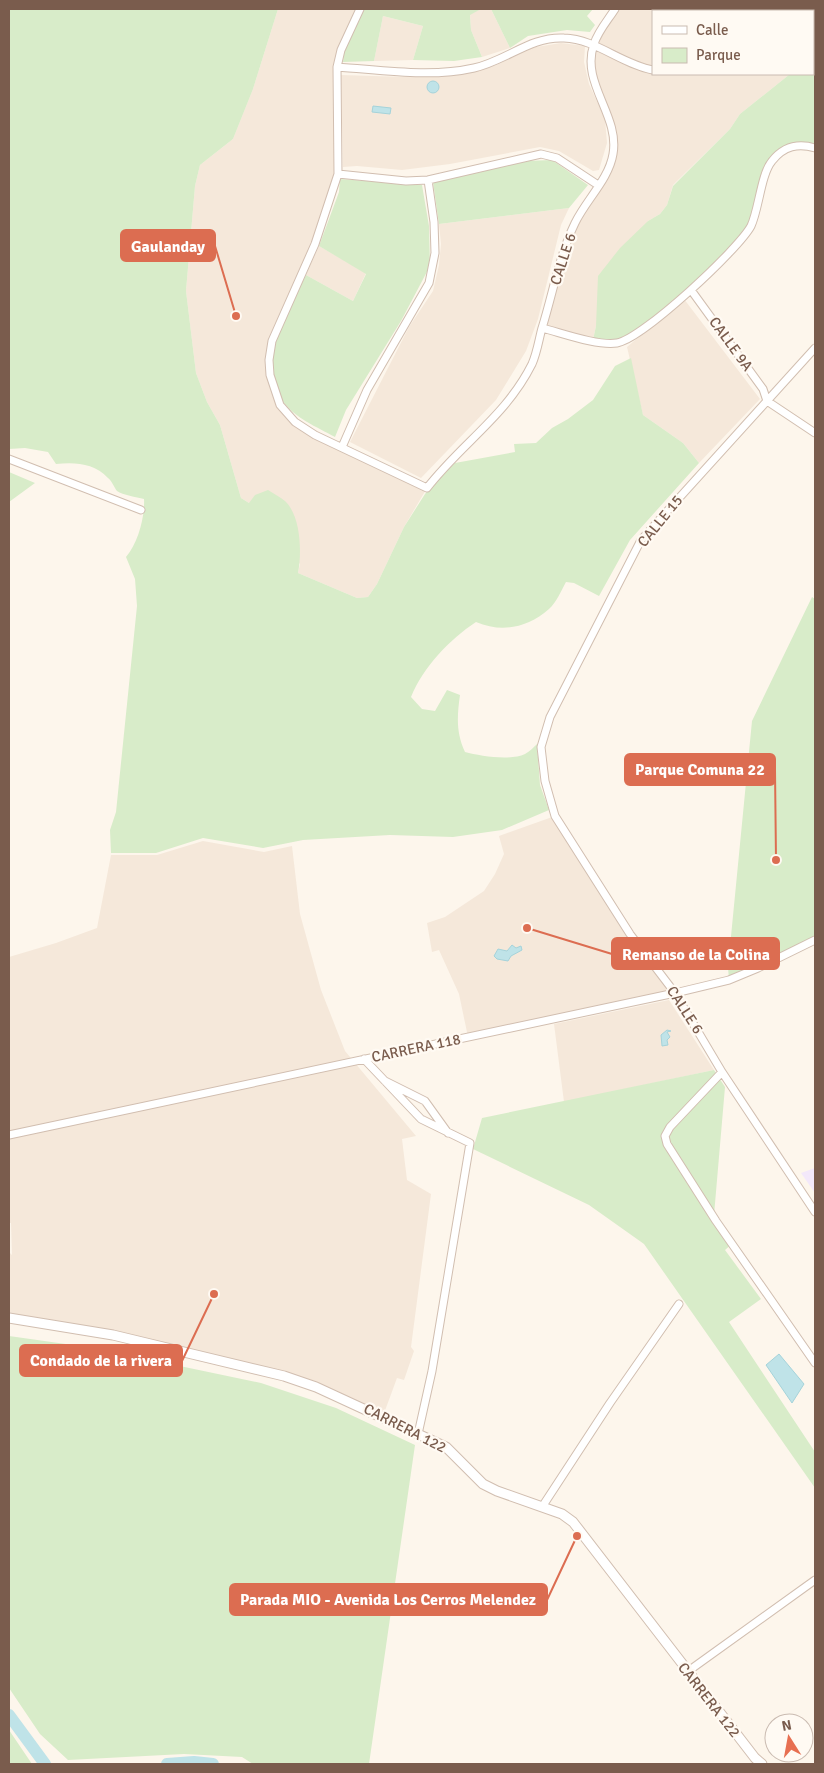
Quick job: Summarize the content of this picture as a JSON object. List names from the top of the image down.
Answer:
{
  "streets": {
    "street": [
      "CALLE 6",
      "CALLE 9A",
      "CALLE 15",
      "CARRERA 118",
      "CARRERA 122"
    ]
  },
  "crossings": [
    ["CALLE 6", "CALLE 15"],
    ["CALLE 6", "CARRERA 118"],
    ["CALLE 9A", "CALLE 15"]
  ],
  "places": [
    "Gaulanday",
    "Parque Comuna 22",
    "Remanso de la Colina",
    "Condado de la rivera",
    "Parada MIO - Avenida Los Cerros Melendez"
  ],
  "legend": ["Calle", "Parque"],
  "north": "top"
}
